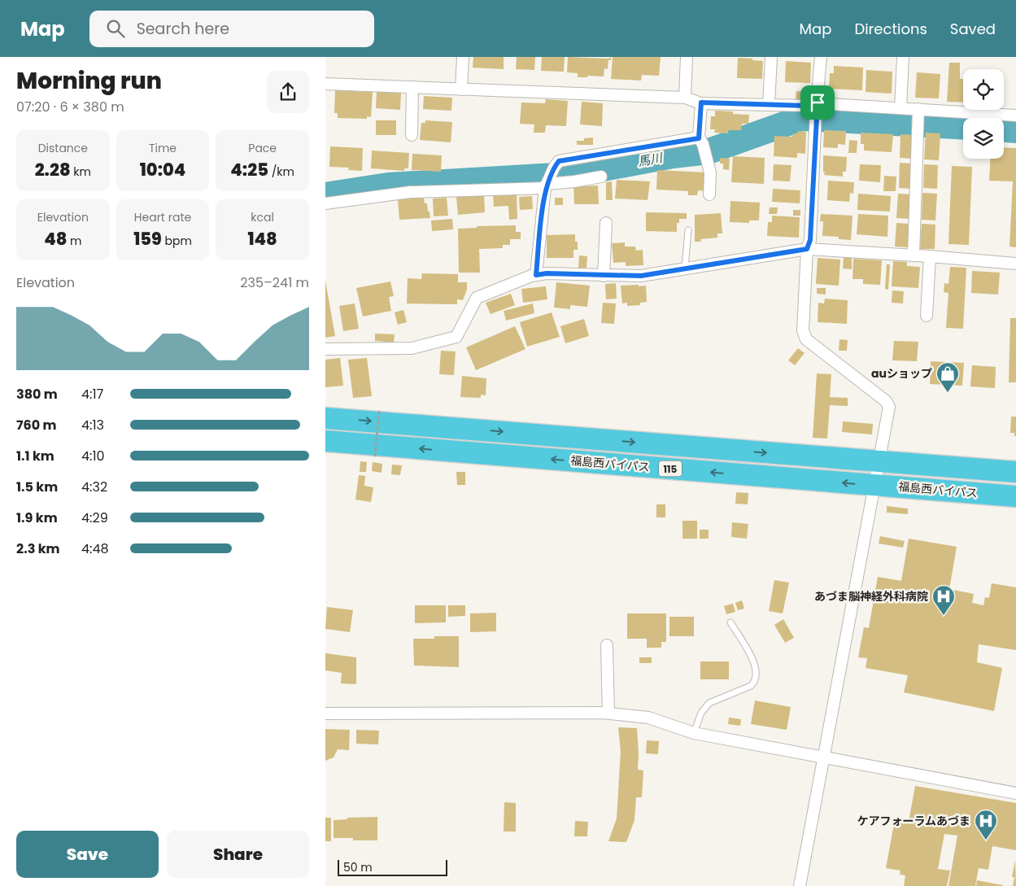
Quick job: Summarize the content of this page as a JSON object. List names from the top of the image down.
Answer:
{
  "streets": {
    "highway": ["福島西バイパス", "115"]
  },
  "water": ["馬川"],
  "places": {
    "shop": ["auショップ"],
    "hospital": ["あづま脳神経外科病院", "ケアフォーラムあづま"]
  },
  "scale_bar": "50 m",
  "page": {
    "header": "Map",
    "search": "Search here",
    "nav": ["Map", "Directions", "Saved"],
    "heading": ["Morning run", "07:20 · 6 × 380 m"],
    "stats": [
      ["Distance", "2.28 km"],
      ["Time", "10:04"],
      ["Pace", "4:25 /km"],
      ["Elevation", "48 m"],
      ["Heart rate", "159 bpm"],
      ["kcal", "148"]
    ],
    "chart": ["Elevation", "235–241 m"],
    "list": [
      {
        "name": "380 m",
        "note": "4:17"
      },
      {
        "name": "760 m",
        "note": "4:13"
      },
      {
        "name": "1.1 km",
        "note": "4:10"
      },
      {
        "name": "1.5 km",
        "note": "4:32"
      },
      {
        "name": "1.9 km",
        "note": "4:29"
      },
      {
        "name": "2.3 km",
        "note": "4:48"
      }
    ],
    "buttons": ["Save", "Share"],
    "scale": "50 m"
  }
}
